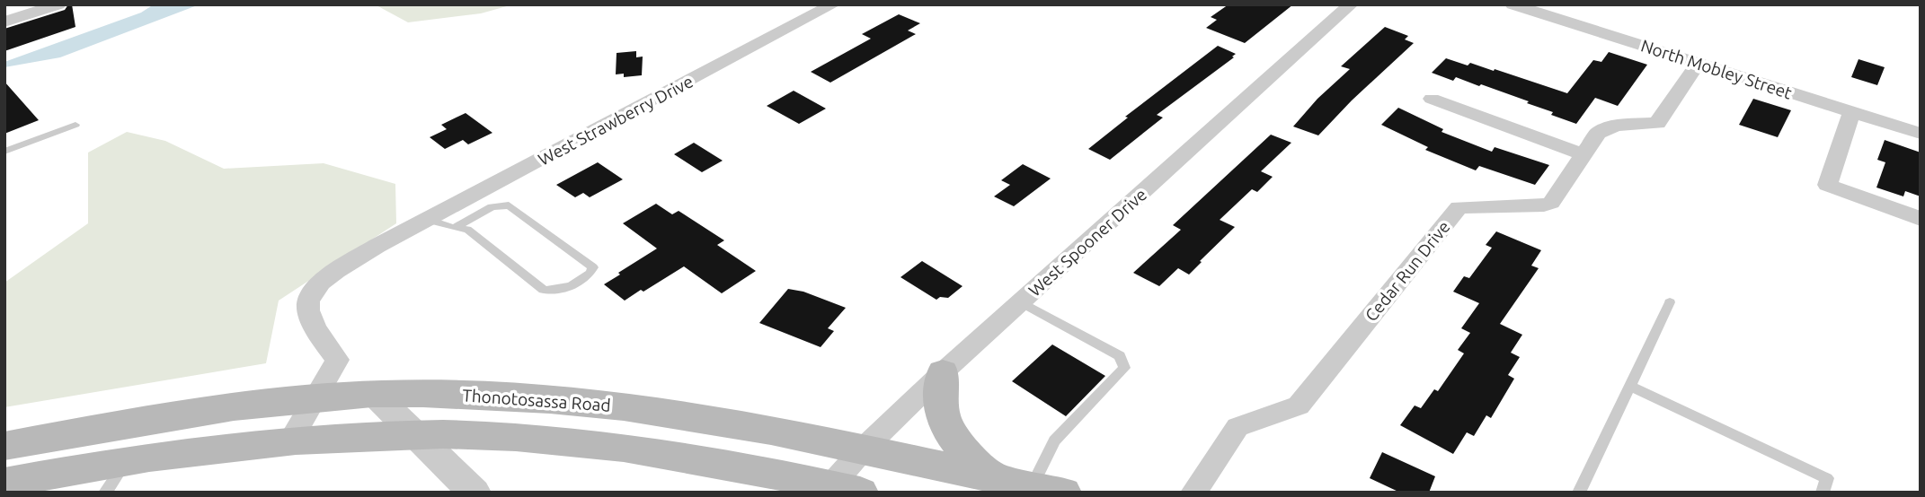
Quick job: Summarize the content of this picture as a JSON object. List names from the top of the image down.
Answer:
{
  "streets": {
    "main road": ["Thonotosassa Road"],
    "street": [
      "North Mobley Street",
      "West Strawberry Drive",
      "West Spooner Drive",
      "Cedar Run Drive"
    ]
  },
  "crossings": [
    ["North Mobley Street", "Cedar Run Drive"],
    ["West Strawberry Drive", "Thonotosassa Road"],
    ["West Spooner Drive", "Thonotosassa Road"]
  ]
}
